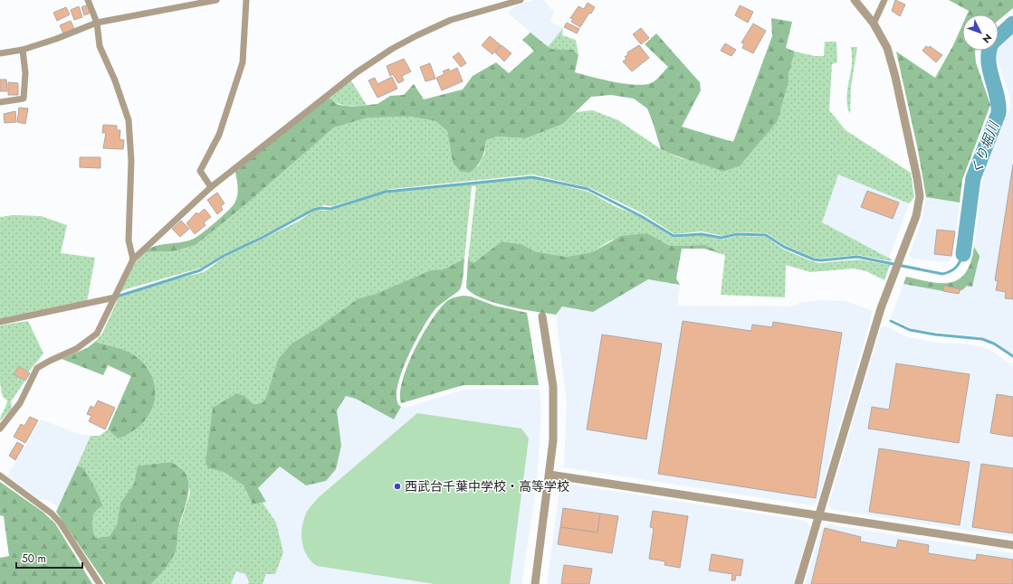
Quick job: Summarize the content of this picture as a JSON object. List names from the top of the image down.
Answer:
{
  "water": ["くり堀川"],
  "places": ["西武台千葉中学校・高等学校"],
  "scale_bar": "50 m",
  "north": "bottom right"
}
